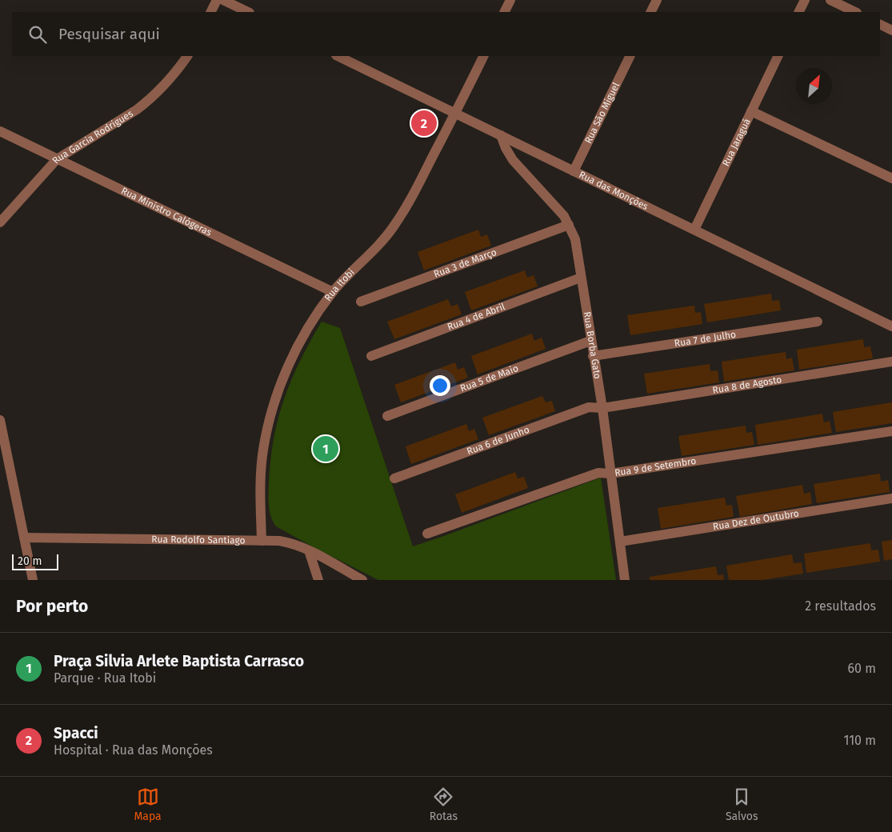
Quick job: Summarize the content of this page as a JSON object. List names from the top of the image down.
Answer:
{
  "streets": {
    "street": [
      "Rua São Miguel",
      "Rua Garcia Rodrigues",
      "Rua Jaraguá",
      "Rua das Monções",
      "Rua Ministro Calógeras",
      "Rua 3 de Março",
      "Rua Itobi",
      "Rua 4 de Abril",
      "Rua 7 de Julho",
      "Rua Borba Gato",
      "Rua 5 de Maio",
      "Rua 8 de Agosto",
      "Rua 6 de Junho",
      "Rua 9 de Setembro",
      "Rua Dez de Outubro",
      "Rua Rodolfo Santiago"
    ]
  },
  "crossings": [
    ["Rua São Miguel", "Rua das Monções"],
    ["Rua Garcia Rodrigues", "Rua Ministro Calógeras"],
    ["Rua Jaraguá", "Rua das Monções"],
    ["Rua das Monções", "Rua Itobi"],
    ["Rua das Monções", "Rua Borba Gato"],
    ["Rua Ministro Calógeras", "Rua Itobi"],
    ["Rua 3 de Março", "Rua Borba Gato"],
    ["Rua Itobi", "Rua Rodolfo Santiago"],
    ["Rua 4 de Abril", "Rua Borba Gato"],
    ["Rua 7 de Julho", "Rua Borba Gato"],
    ["Rua Borba Gato", "Rua 5 de Maio"],
    ["Rua Borba Gato", "Rua 8 de Agosto"],
    ["Rua Borba Gato", "Rua 6 de Junho"],
    ["Rua Borba Gato", "Rua 9 de Setembro"],
    ["Rua Borba Gato", "Rua Dez de Outubro"],
    ["Rua 8 de Agosto", "Rua 6 de Junho"]
  ],
  "scale_bar": "20 m",
  "north": "top right",
  "page": {
    "search": "Pesquisar aqui",
    "pins": ["2", "1"],
    "scale": "20 m",
    "heading": ["Por perto", "2 resultados"],
    "list": [
      {
        "mark": "1",
        "name": "Praça Silvia Arlete Baptista Carrasco",
        "note": "Parque · Rua Itobi",
        "value": "60 m"
      },
      {
        "mark": "2",
        "name": "Spacci",
        "note": "Hospital · Rua das Monções",
        "value": "110 m"
      }
    ],
    "nav": ["Mapa", "Rotas", "Salvos"]
  }
}
